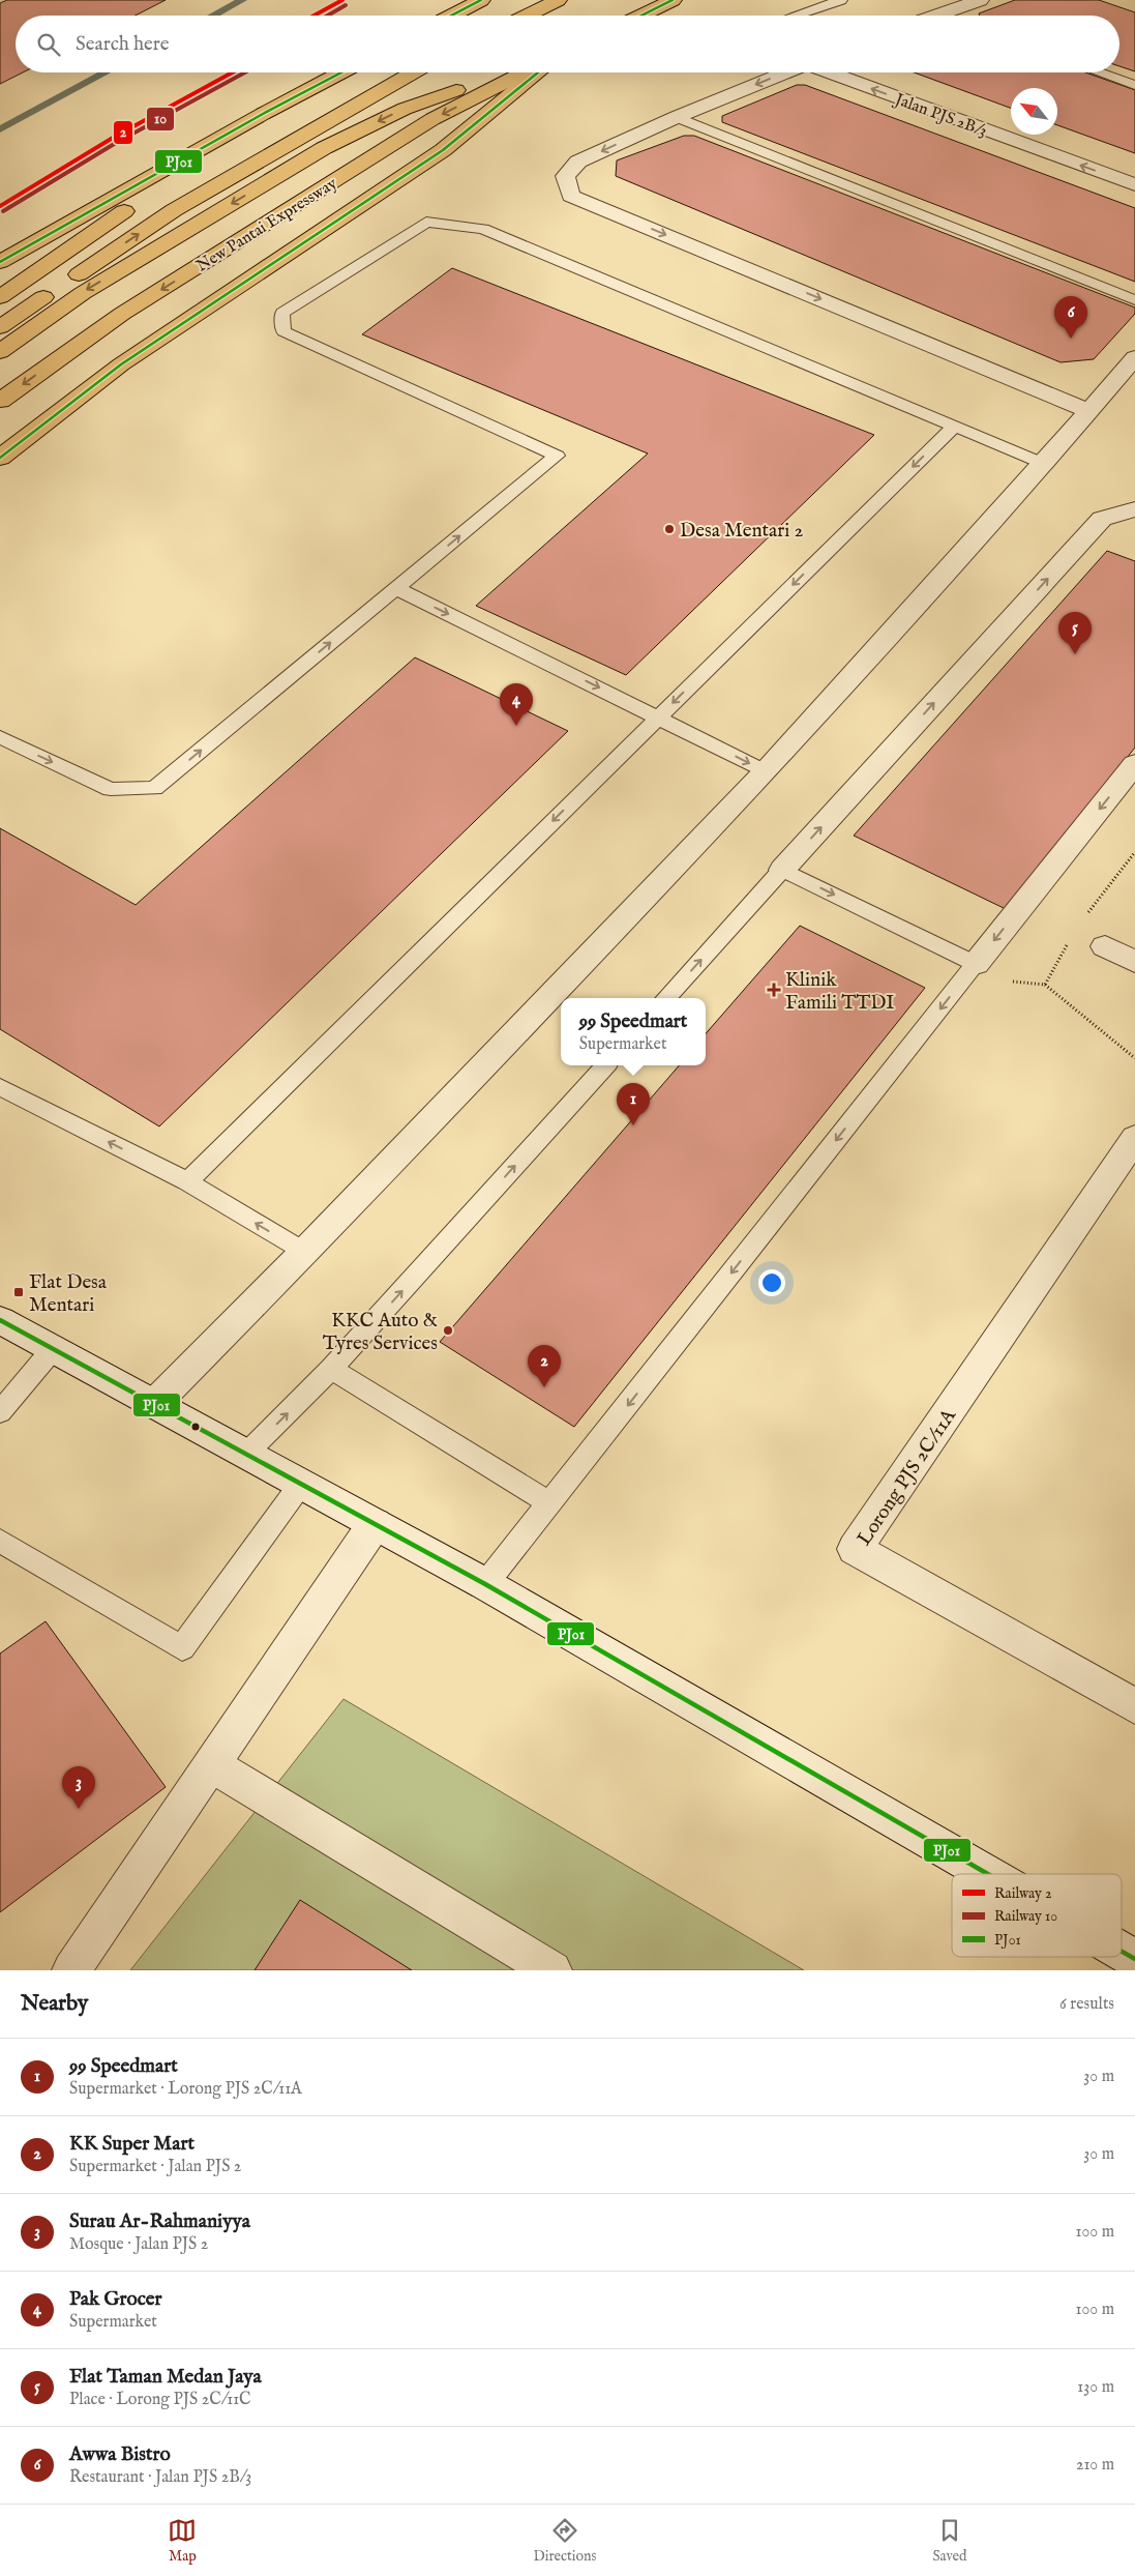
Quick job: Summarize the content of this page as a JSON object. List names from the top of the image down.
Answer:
{
  "streets": {
    "main road": ["New Pantai Expressway"],
    "street": ["Jalan PJS 2B/3", "Lorong PJS 2C/11A"]
  },
  "one_way": ["Jalan PJS 2B/3"],
  "places": {
    "other": ["Desa Mentari 2", "KKC Auto & Tyres Services"],
    "health": ["Klinik Famili TTDI"],
    "transit": ["Flat Desa Mentari"]
  },
  "lines": ["rail line 2", "transit line PJ01", "rail line 10"],
  "legend": ["Railway 2", "Railway 10", "PJ01"],
  "north": "top left",
  "page": {
    "search": "Search here",
    "pins": [
      "6",
      "5",
      "4",
      "1",
      "2",
      "3"
    ],
    "popup": ["99 Speedmart", "Supermarket"],
    "heading": ["Nearby", "6 results"],
    "list": [
      {
        "mark": "1",
        "name": "99 Speedmart",
        "note": "Supermarket · Lorong PJS 2C/11A",
        "value": "30 m"
      },
      {
        "mark": "2",
        "name": "KK Super Mart",
        "note": "Supermarket · Jalan PJS 2",
        "value": "30 m"
      },
      {
        "mark": "3",
        "name": "Surau Ar-Rahmaniyya",
        "note": "Mosque · Jalan PJS 2",
        "value": "100 m"
      },
      {
        "mark": "4",
        "name": "Pak Grocer",
        "note": "Supermarket",
        "value": "100 m"
      },
      {
        "mark": "5",
        "name": "Flat Taman Medan Jaya",
        "note": "Place · Lorong PJS 2C/11C",
        "value": "130 m"
      },
      {
        "mark": "6",
        "name": "Awwa Bistro",
        "note": "Restaurant · Jalan PJS 2B/3",
        "value": "210 m"
      }
    ],
    "nav": ["Map", "Directions", "Saved"]
  }
}
